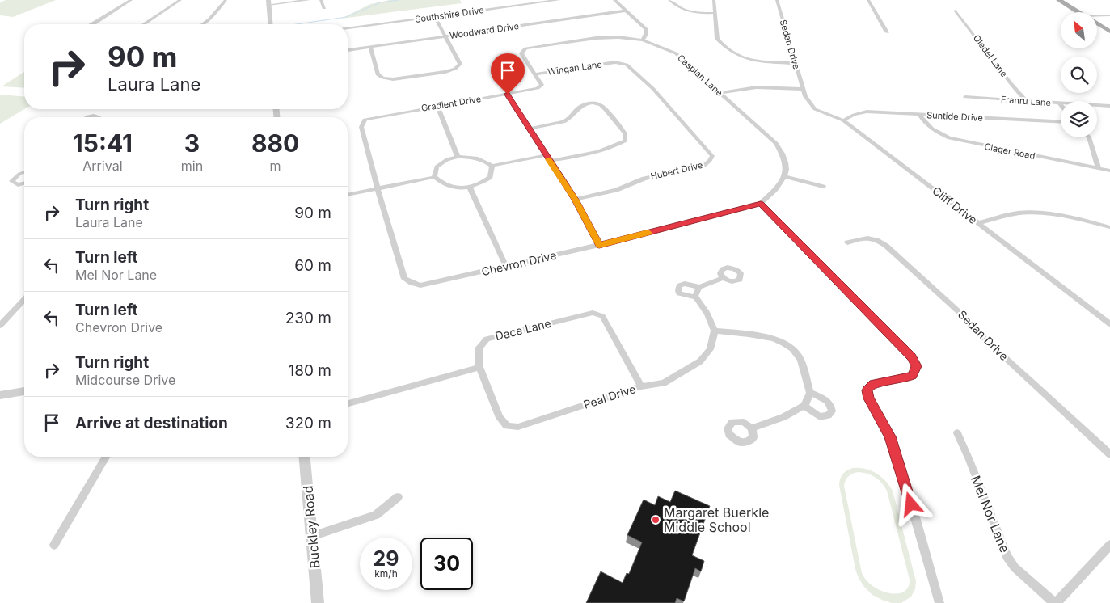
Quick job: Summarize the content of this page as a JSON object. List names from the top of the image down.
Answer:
{
  "streets": {
    "street": [
      "Southshire Drive",
      "Woodward Drive",
      "Sedan Drive",
      "Oledel Lane",
      "Wingan Lane",
      "Caspian Lane",
      "Franru Lane",
      "Gradient Drive",
      "Suntide Drive",
      "Clager Road",
      "Hubert Drive",
      "Cliff Drive",
      "Chevron Drive",
      "Dace Lane",
      "Peal Drive",
      "Mel Nor Lane",
      "Buckley Road"
    ]
  },
  "crossings": [
    ["Sedan Drive", "Cliff Drive"],
    ["Oledel Lane", "Franru Lane"],
    ["Wingan Lane", "Gradient Drive"],
    ["Wingan Lane", "Hubert Drive"],
    ["Caspian Lane", "Gradient Drive"],
    ["Caspian Lane", "Chevron Drive"],
    ["Gradient Drive", "Chevron Drive"],
    ["Suntide Drive", "Clager Road"],
    ["Suntide Drive", "Cliff Drive"],
    ["Dace Lane", "Peal Drive"]
  ],
  "places": ["Margaret Buerkle Middle School"],
  "north": "top left",
  "page": {
    "turn": ["90 m", "Laura Lane"],
    "eta": [
      "15:41",
      "Arrival",
      "3",
      "min",
      "880",
      "m"
    ],
    "list": [
      {
        "name": "Turn right",
        "note": "Laura Lane",
        "value": "90 m"
      },
      {
        "name": "Turn left",
        "note": "Mel Nor Lane",
        "value": "60 m"
      },
      {
        "name": "Turn left",
        "note": "Chevron Drive",
        "value": "230 m"
      },
      {
        "name": "Turn right",
        "note": "Midcourse Drive",
        "value": "180 m"
      },
      {
        "name": "Arrive at destination",
        "value": "320 m"
      }
    ],
    "speed": "29 km/h",
    "limit": "30"
  }
}
